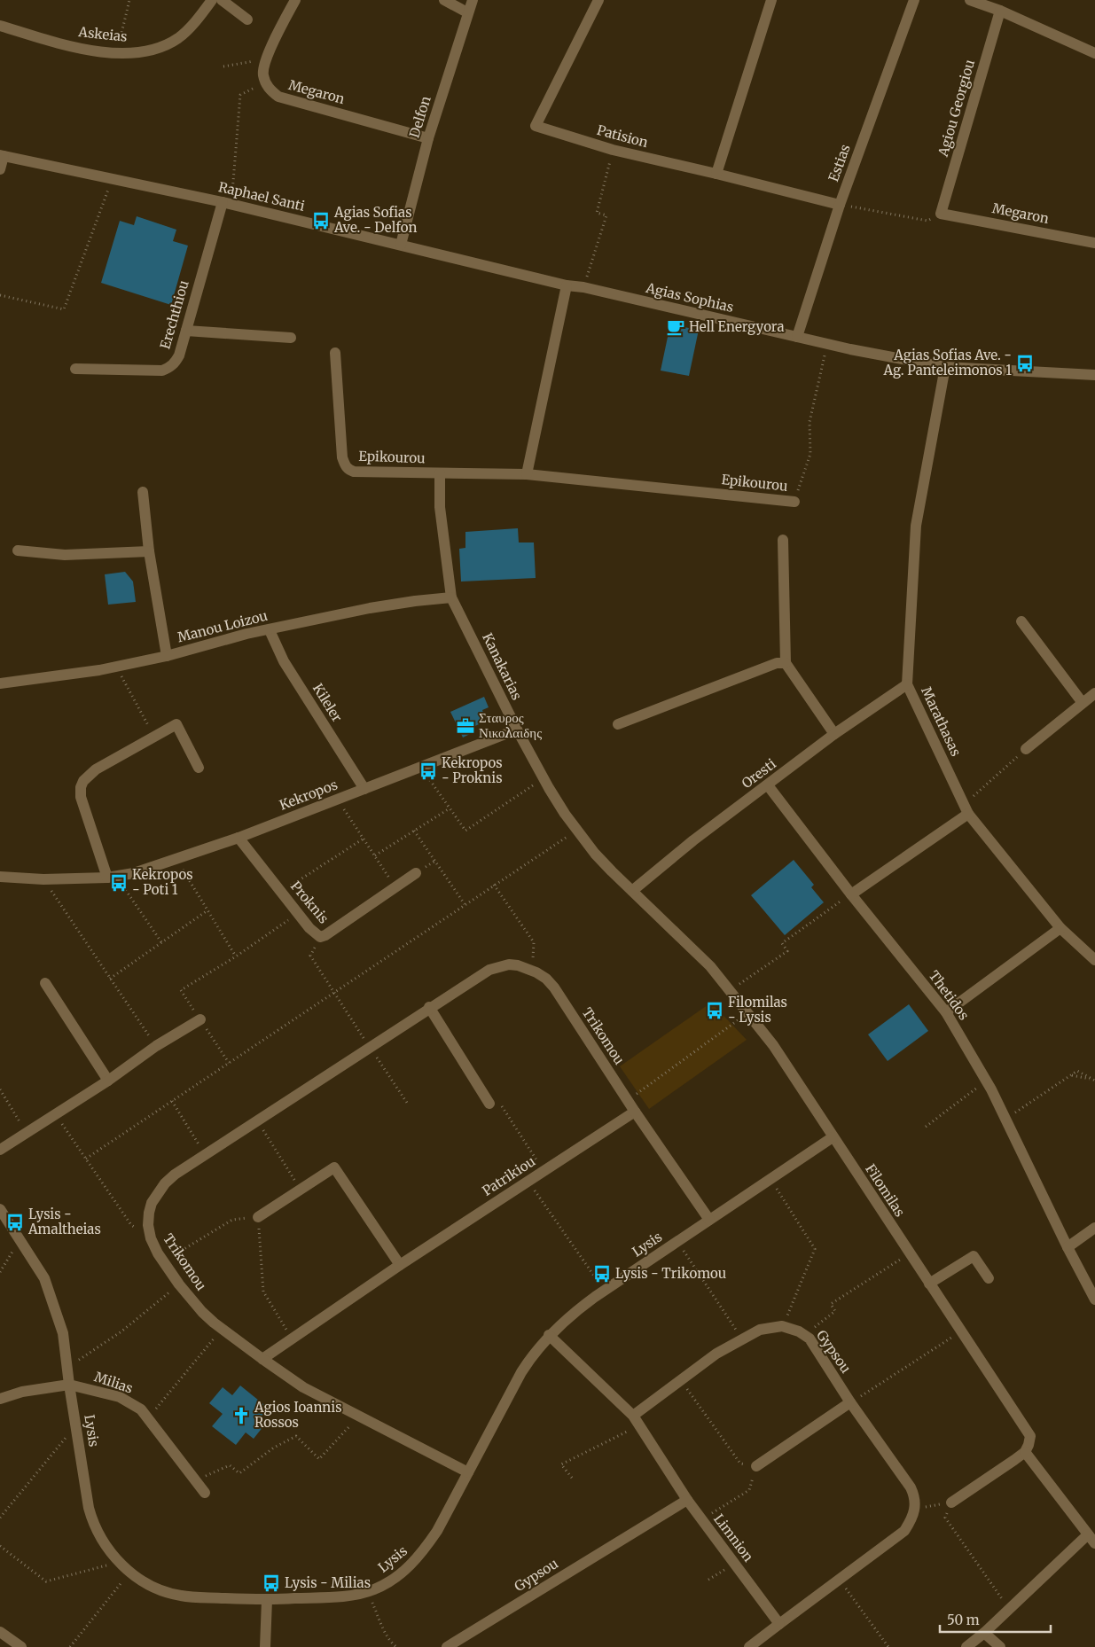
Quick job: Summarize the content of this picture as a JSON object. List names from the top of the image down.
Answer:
{
  "streets": {
    "street": [
      "Askeias",
      "Megaron",
      "Agiou Georgiou",
      "Delfon",
      "Patision",
      "Estias",
      "Raphael Santi",
      "Agias Sophias",
      "Erechthiou",
      "Epikourou",
      "Manou Loizou",
      "Kanakarias",
      "Kileler",
      "Marathasas",
      "Oresti",
      "Kekropos",
      "Proknis",
      "Thetidos",
      "Trikomou",
      "Patrikiou",
      "Filomilas",
      "Lysis",
      "Gypsou",
      "Milias",
      "Limnion"
    ]
  },
  "crossings": [
    ["Megaron", "Agiou Georgiou"],
    ["Megaron", "Delfon"],
    ["Delfon", "Raphael Santi"],
    ["Patision", "Estias"],
    ["Estias", "Agias Sophias"],
    ["Raphael Santi", "Agias Sophias"],
    ["Raphael Santi", "Erechthiou"],
    ["Agias Sophias", "Marathasas"],
    ["Epikourou", "Kanakarias"],
    ["Manou Loizou", "Kanakarias"],
    ["Manou Loizou", "Kileler"],
    ["Kanakarias", "Oresti"],
    ["Kanakarias", "Kekropos"],
    ["Kanakarias", "Filomilas"],
    ["Kileler", "Kekropos"],
    ["Marathasas", "Oresti"],
    ["Oresti", "Thetidos"],
    ["Oresti", "Filomilas"],
    ["Kekropos", "Proknis"],
    ["Trikomou", "Patrikiou"],
    ["Trikomou", "Lysis"],
    ["Filomilas", "Lysis"],
    ["Lysis", "Milias"],
    ["Lysis", "Limnion"],
    ["Gypsou", "Limnion"]
  ],
  "places": {
    "bus stop": [
      "Agias Sofias Ave. - Delfon",
      "Agias Sofias Ave. - Ag. Panteleimonos 1",
      "Kekropos - Proknis",
      "Kekropos - Poti 1",
      "Filomilas - Lysis",
      "Lysis - Amaltheias",
      "Lysis - Trikomou",
      "Lysis - Milias"
    ],
    "cafe": ["Hell Energyora"],
    "office": ["Σταυρος Νικολαιδης"],
    "church": ["Agios Ioannis Rossos"]
  },
  "scale_bar": "50 m"
}
